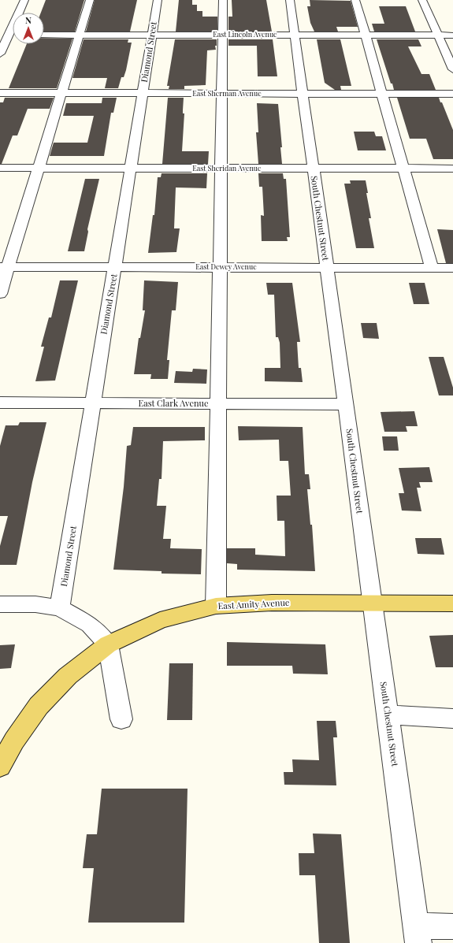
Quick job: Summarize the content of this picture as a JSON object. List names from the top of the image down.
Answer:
{
  "streets": {
    "main road": ["East Amity Avenue"],
    "street": [
      "East Lincoln Avenue",
      "Diamond Street",
      "East Sherman Avenue",
      "East Sheridan Avenue",
      "South Chestnut Street",
      "East Dewey Avenue",
      "East Clark Avenue"
    ]
  },
  "crossings": [
    ["East Lincoln Avenue", "Diamond Street"],
    ["East Lincoln Avenue", "South Chestnut Street"],
    ["Diamond Street", "East Sherman Avenue"],
    ["Diamond Street", "East Sheridan Avenue"],
    ["Diamond Street", "East Dewey Avenue"],
    ["Diamond Street", "East Clark Avenue"],
    ["East Sherman Avenue", "South Chestnut Street"],
    ["East Sheridan Avenue", "South Chestnut Street"],
    ["South Chestnut Street", "East Dewey Avenue"],
    ["South Chestnut Street", "East Clark Avenue"],
    ["South Chestnut Street", "East Amity Avenue"]
  ],
  "north": "top"
}
